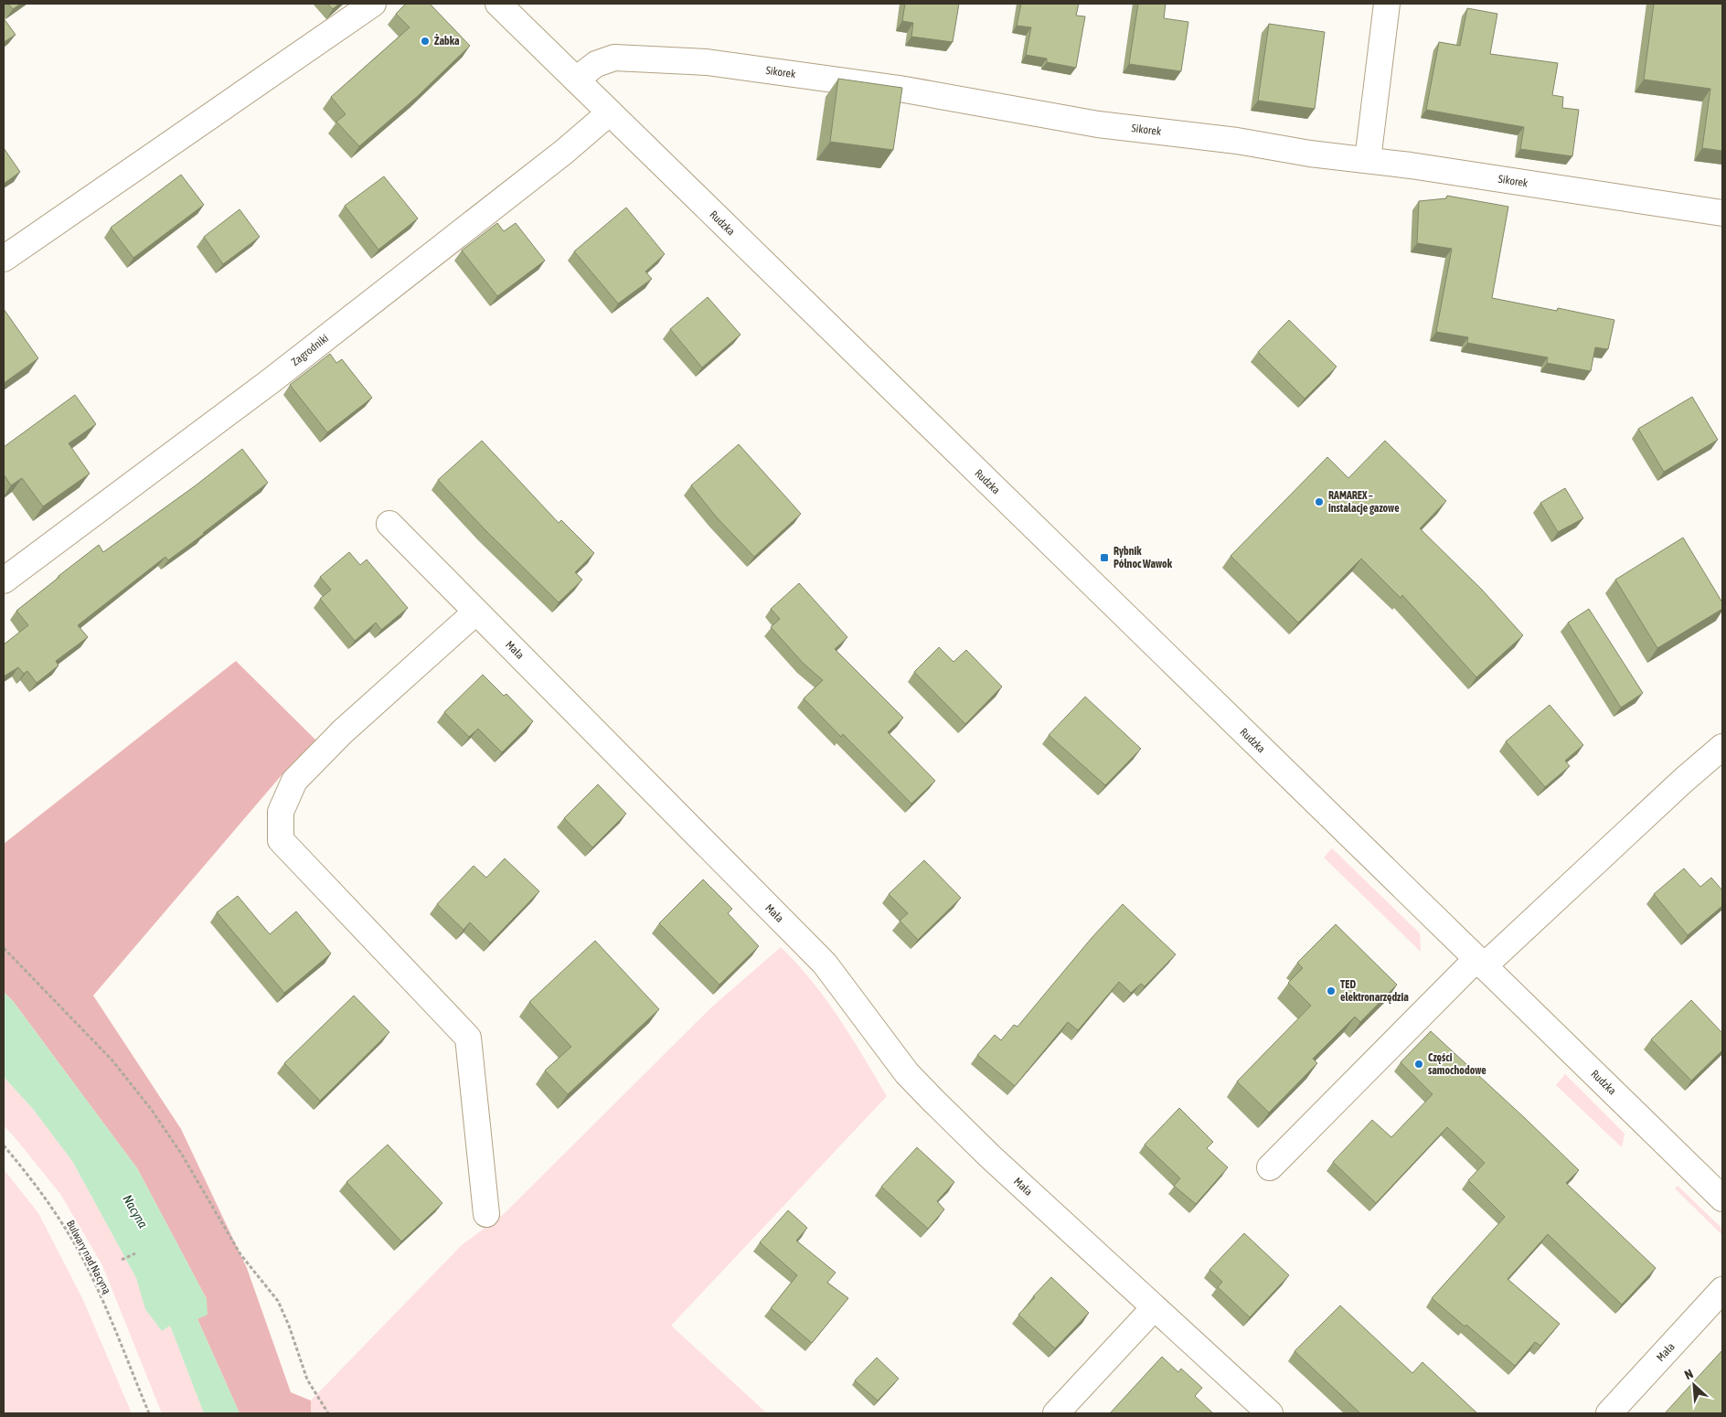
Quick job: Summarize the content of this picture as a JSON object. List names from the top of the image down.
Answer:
{
  "streets": {
    "street": [
      "Sikorek",
      "Rudzka",
      "Zagrodniki",
      "Mała"
    ],
    "path": ["Bulwary nad Nacyną"]
  },
  "crossings": [
    ["Sikorek", "Rudzka"],
    ["Rudzka", "Zagrodniki"]
  ],
  "water": ["Nacyna"],
  "places": {
    "other": [
      "Żabka",
      "RAMAREX – instalacje gazowe",
      "TED elektronarzędzia",
      "Części samochodowe"
    ],
    "transit": ["Rybnik Północ Wawok"]
  },
  "north": "top left"
}
